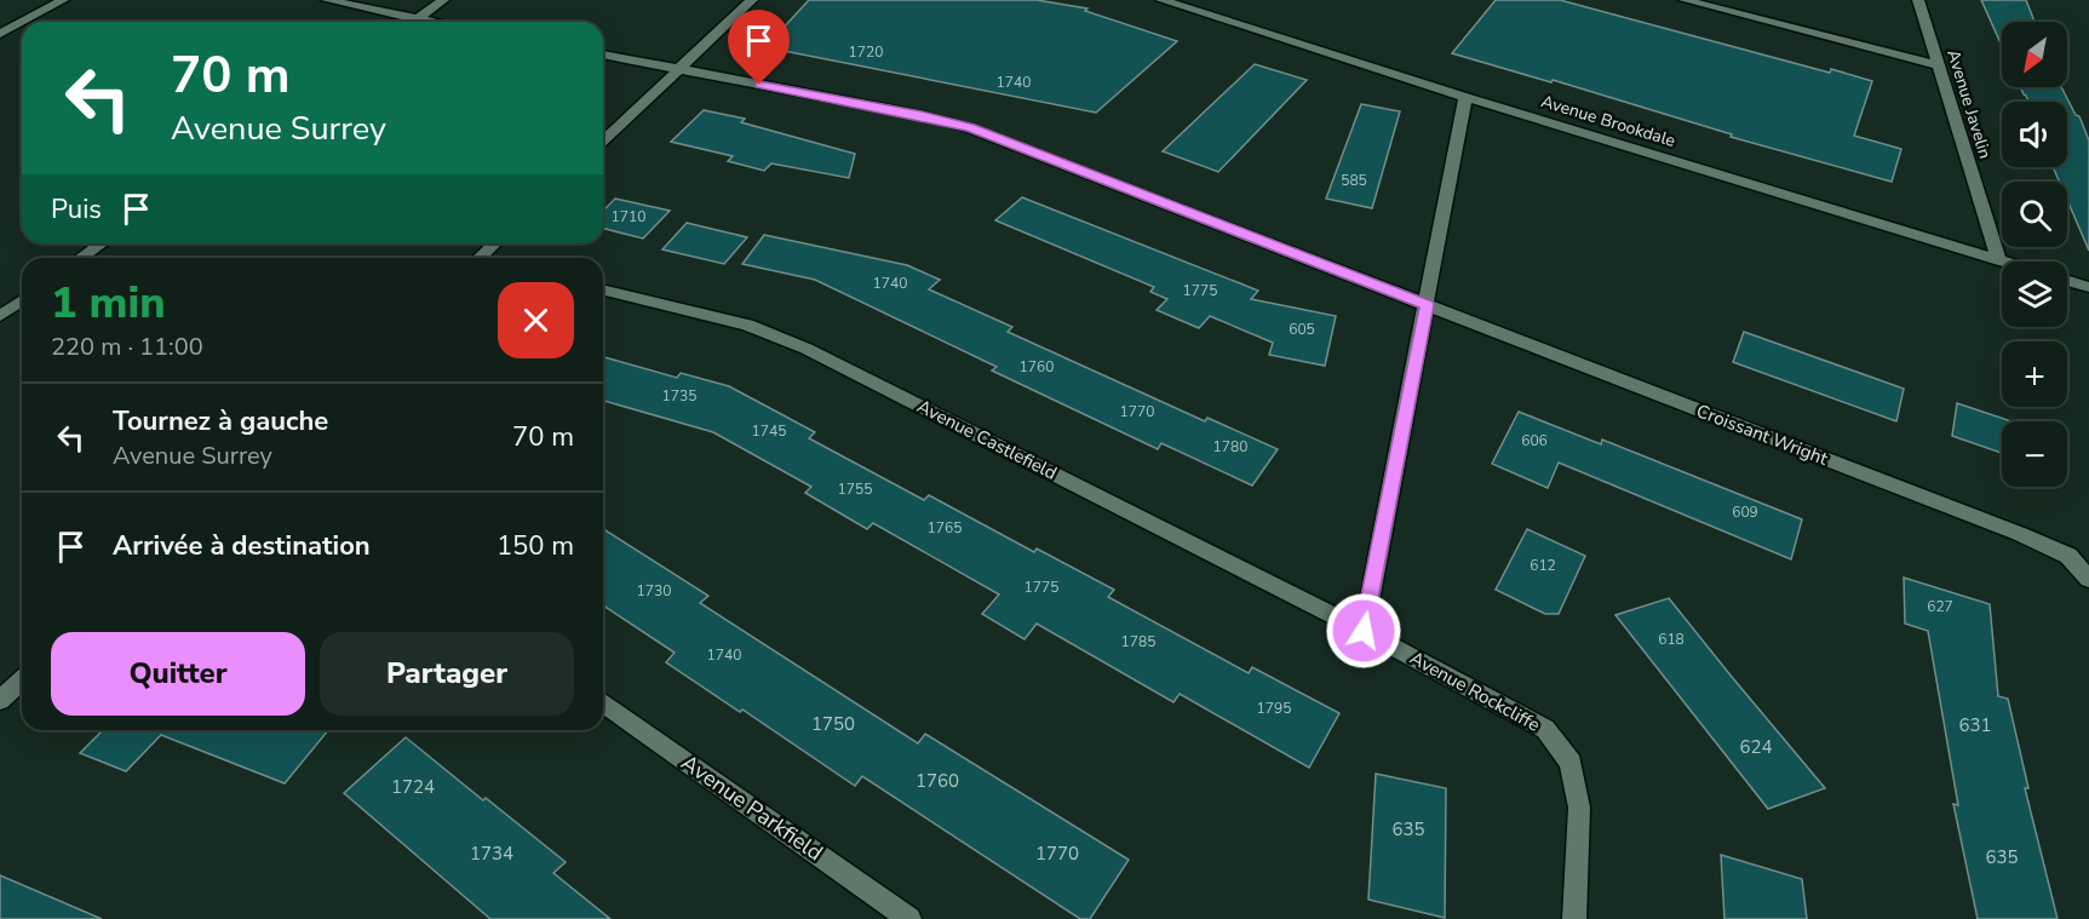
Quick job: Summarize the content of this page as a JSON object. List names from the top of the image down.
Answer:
{
  "streets": {
    "street": [
      "Avenue Javelin",
      "Avenue Brookdale",
      "Croissant Wright",
      "Avenue Castlefield",
      "Avenue Rockcliffe",
      "Avenue Parkfield"
    ]
  },
  "crossings": [
    ["Avenue Javelin", "Avenue Brookdale"],
    ["Avenue Castlefield", "Avenue Rockcliffe"]
  ],
  "house_numbers": [
    "1720",
    "1740",
    "585",
    "1710",
    "1740",
    "1775",
    "605",
    "1760",
    "1735",
    "1770",
    "1745",
    "606",
    "1780",
    "1755",
    "609",
    "1765",
    "612",
    "1775",
    "1730",
    "627",
    "618",
    "1785",
    "1740",
    "1795",
    "1750",
    "631",
    "624",
    "1760",
    "1724",
    "635",
    "1734",
    "1770",
    "635"
  ],
  "north": "bottom left",
  "page": {
    "map_buttons": ["+", "−"],
    "turn": ["70 m", "Avenue Surrey"],
    "then": "Puis",
    "heading": ["1 min", "220 m · 11:00"],
    "list": [
      {
        "name": "Tournez à gauche",
        "note": "Avenue Surrey",
        "value": "70 m"
      },
      {
        "name": "Arrivée à destination",
        "value": "150 m"
      }
    ],
    "buttons": ["Quitter", "Partager"]
  }
}
